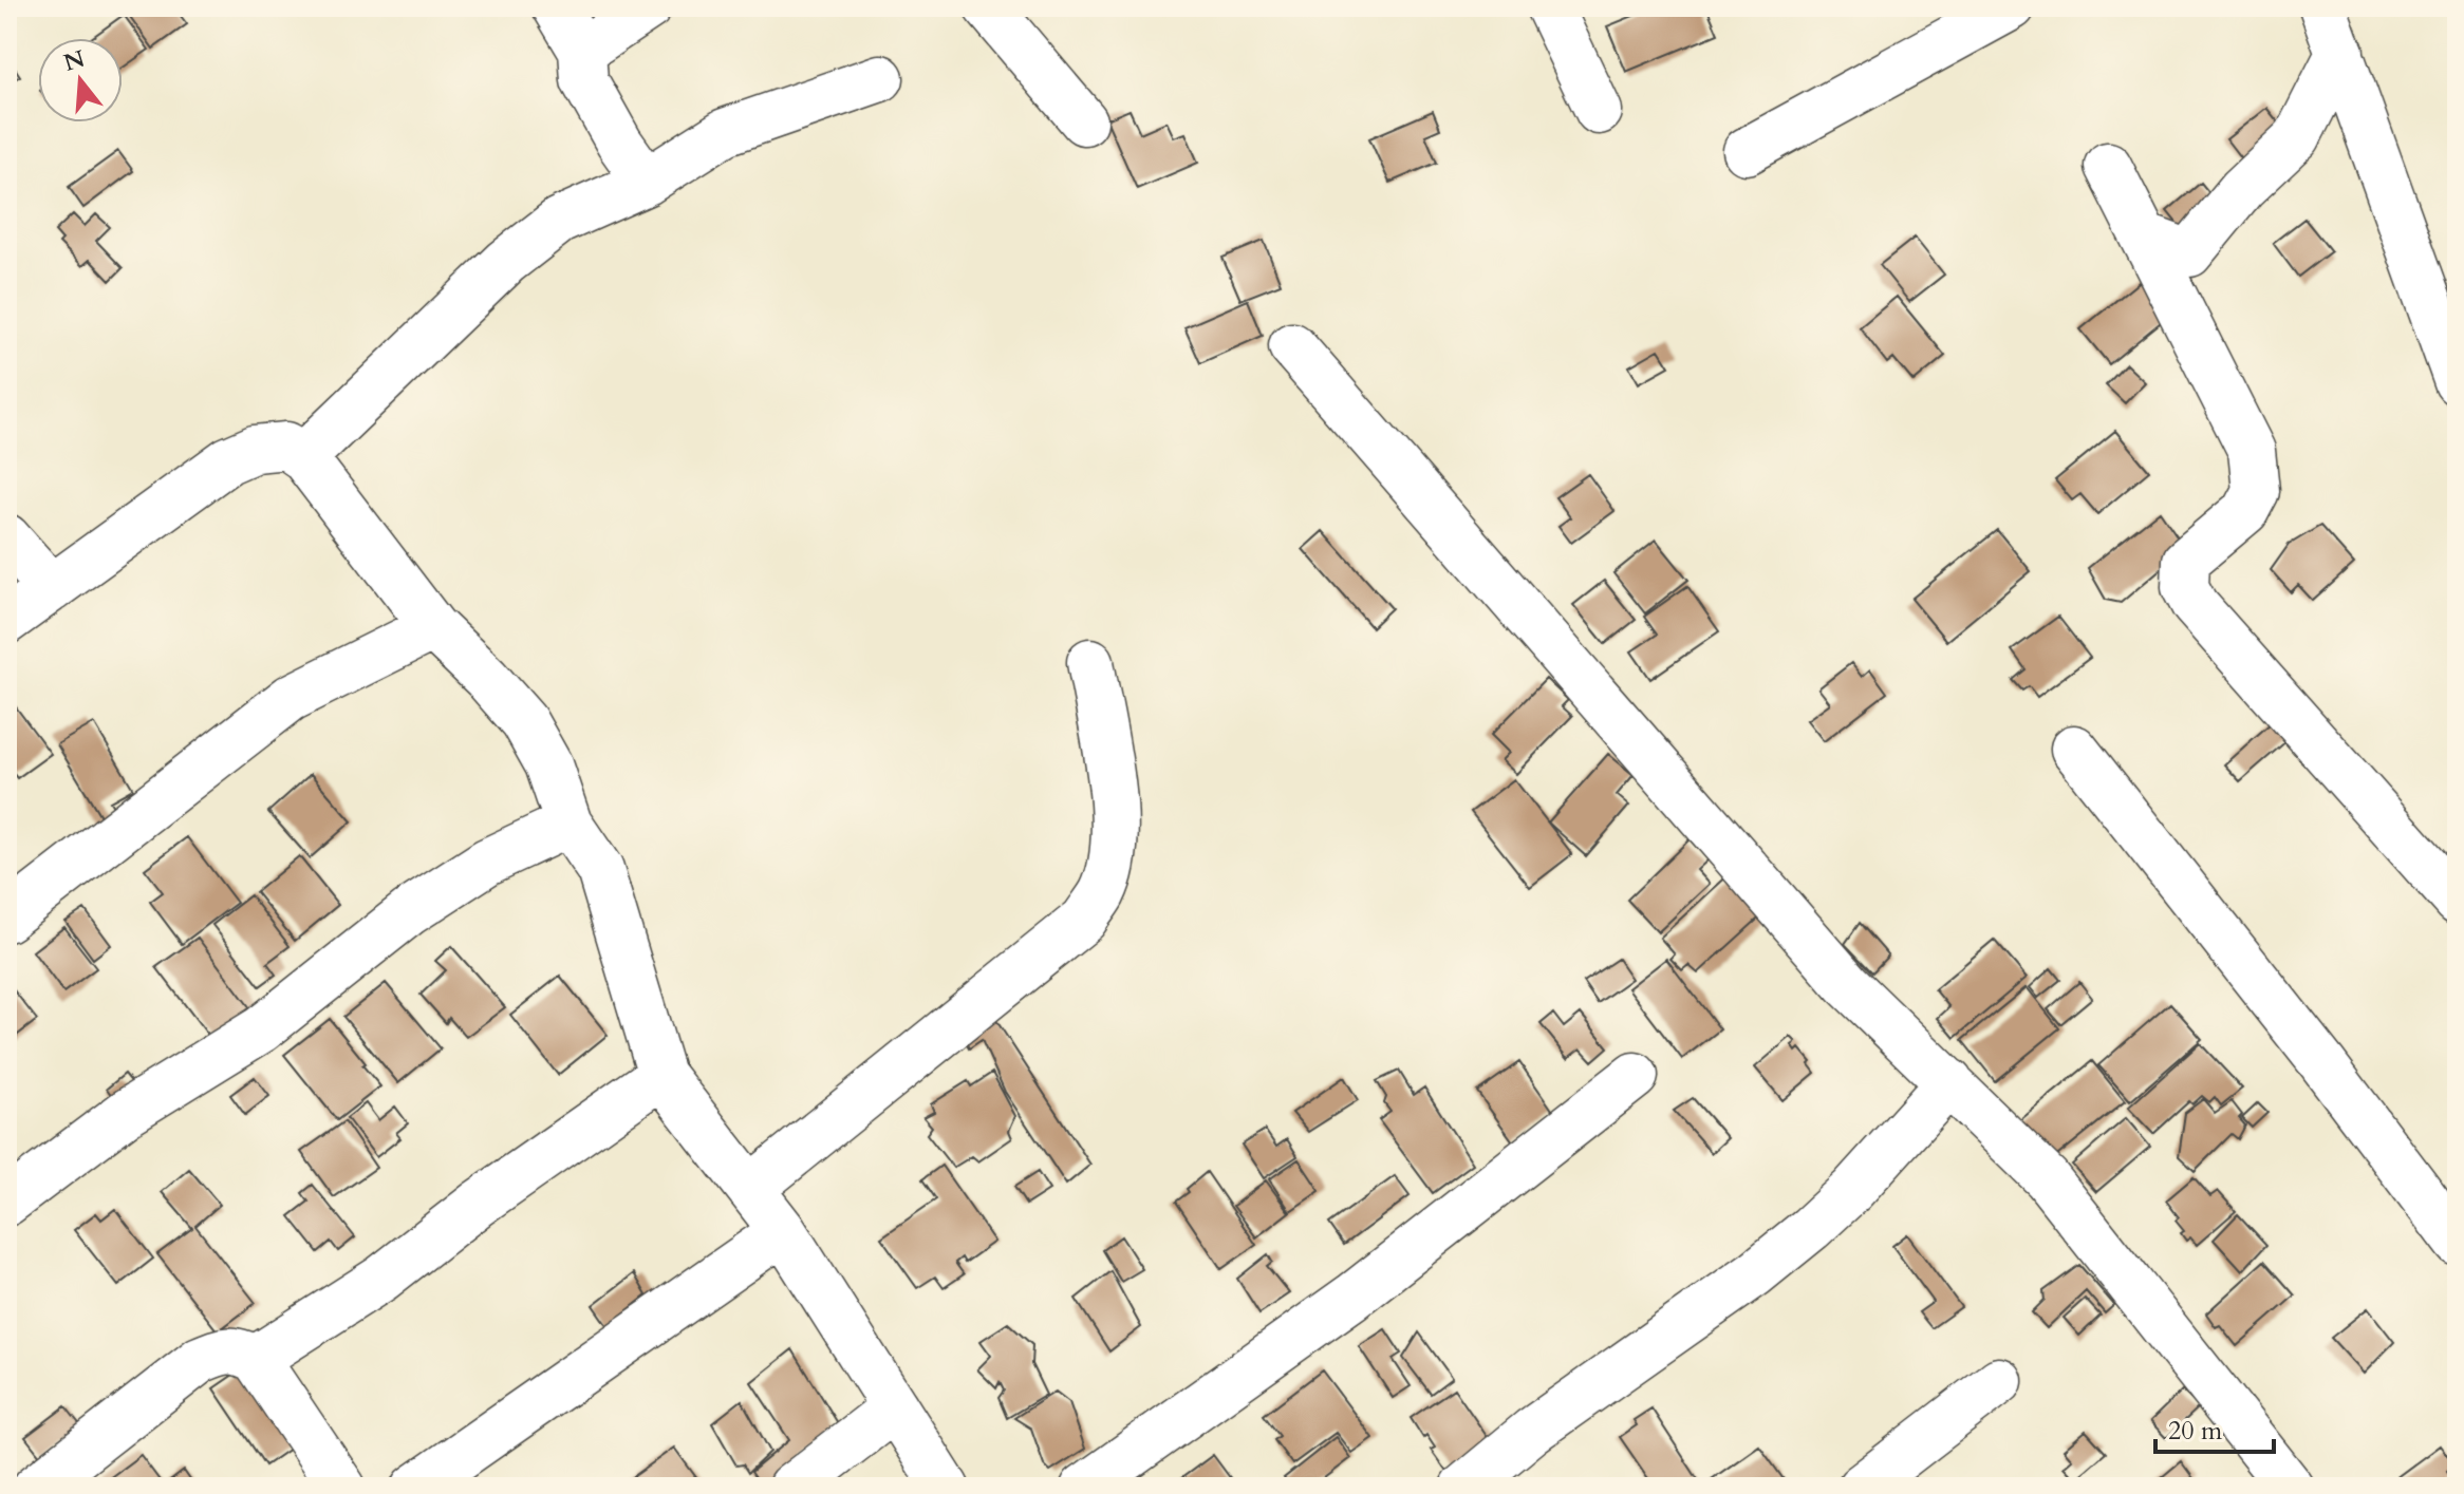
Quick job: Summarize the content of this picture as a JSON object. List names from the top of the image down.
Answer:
{
  "scale_bar": "20 m",
  "north": "top"
}
